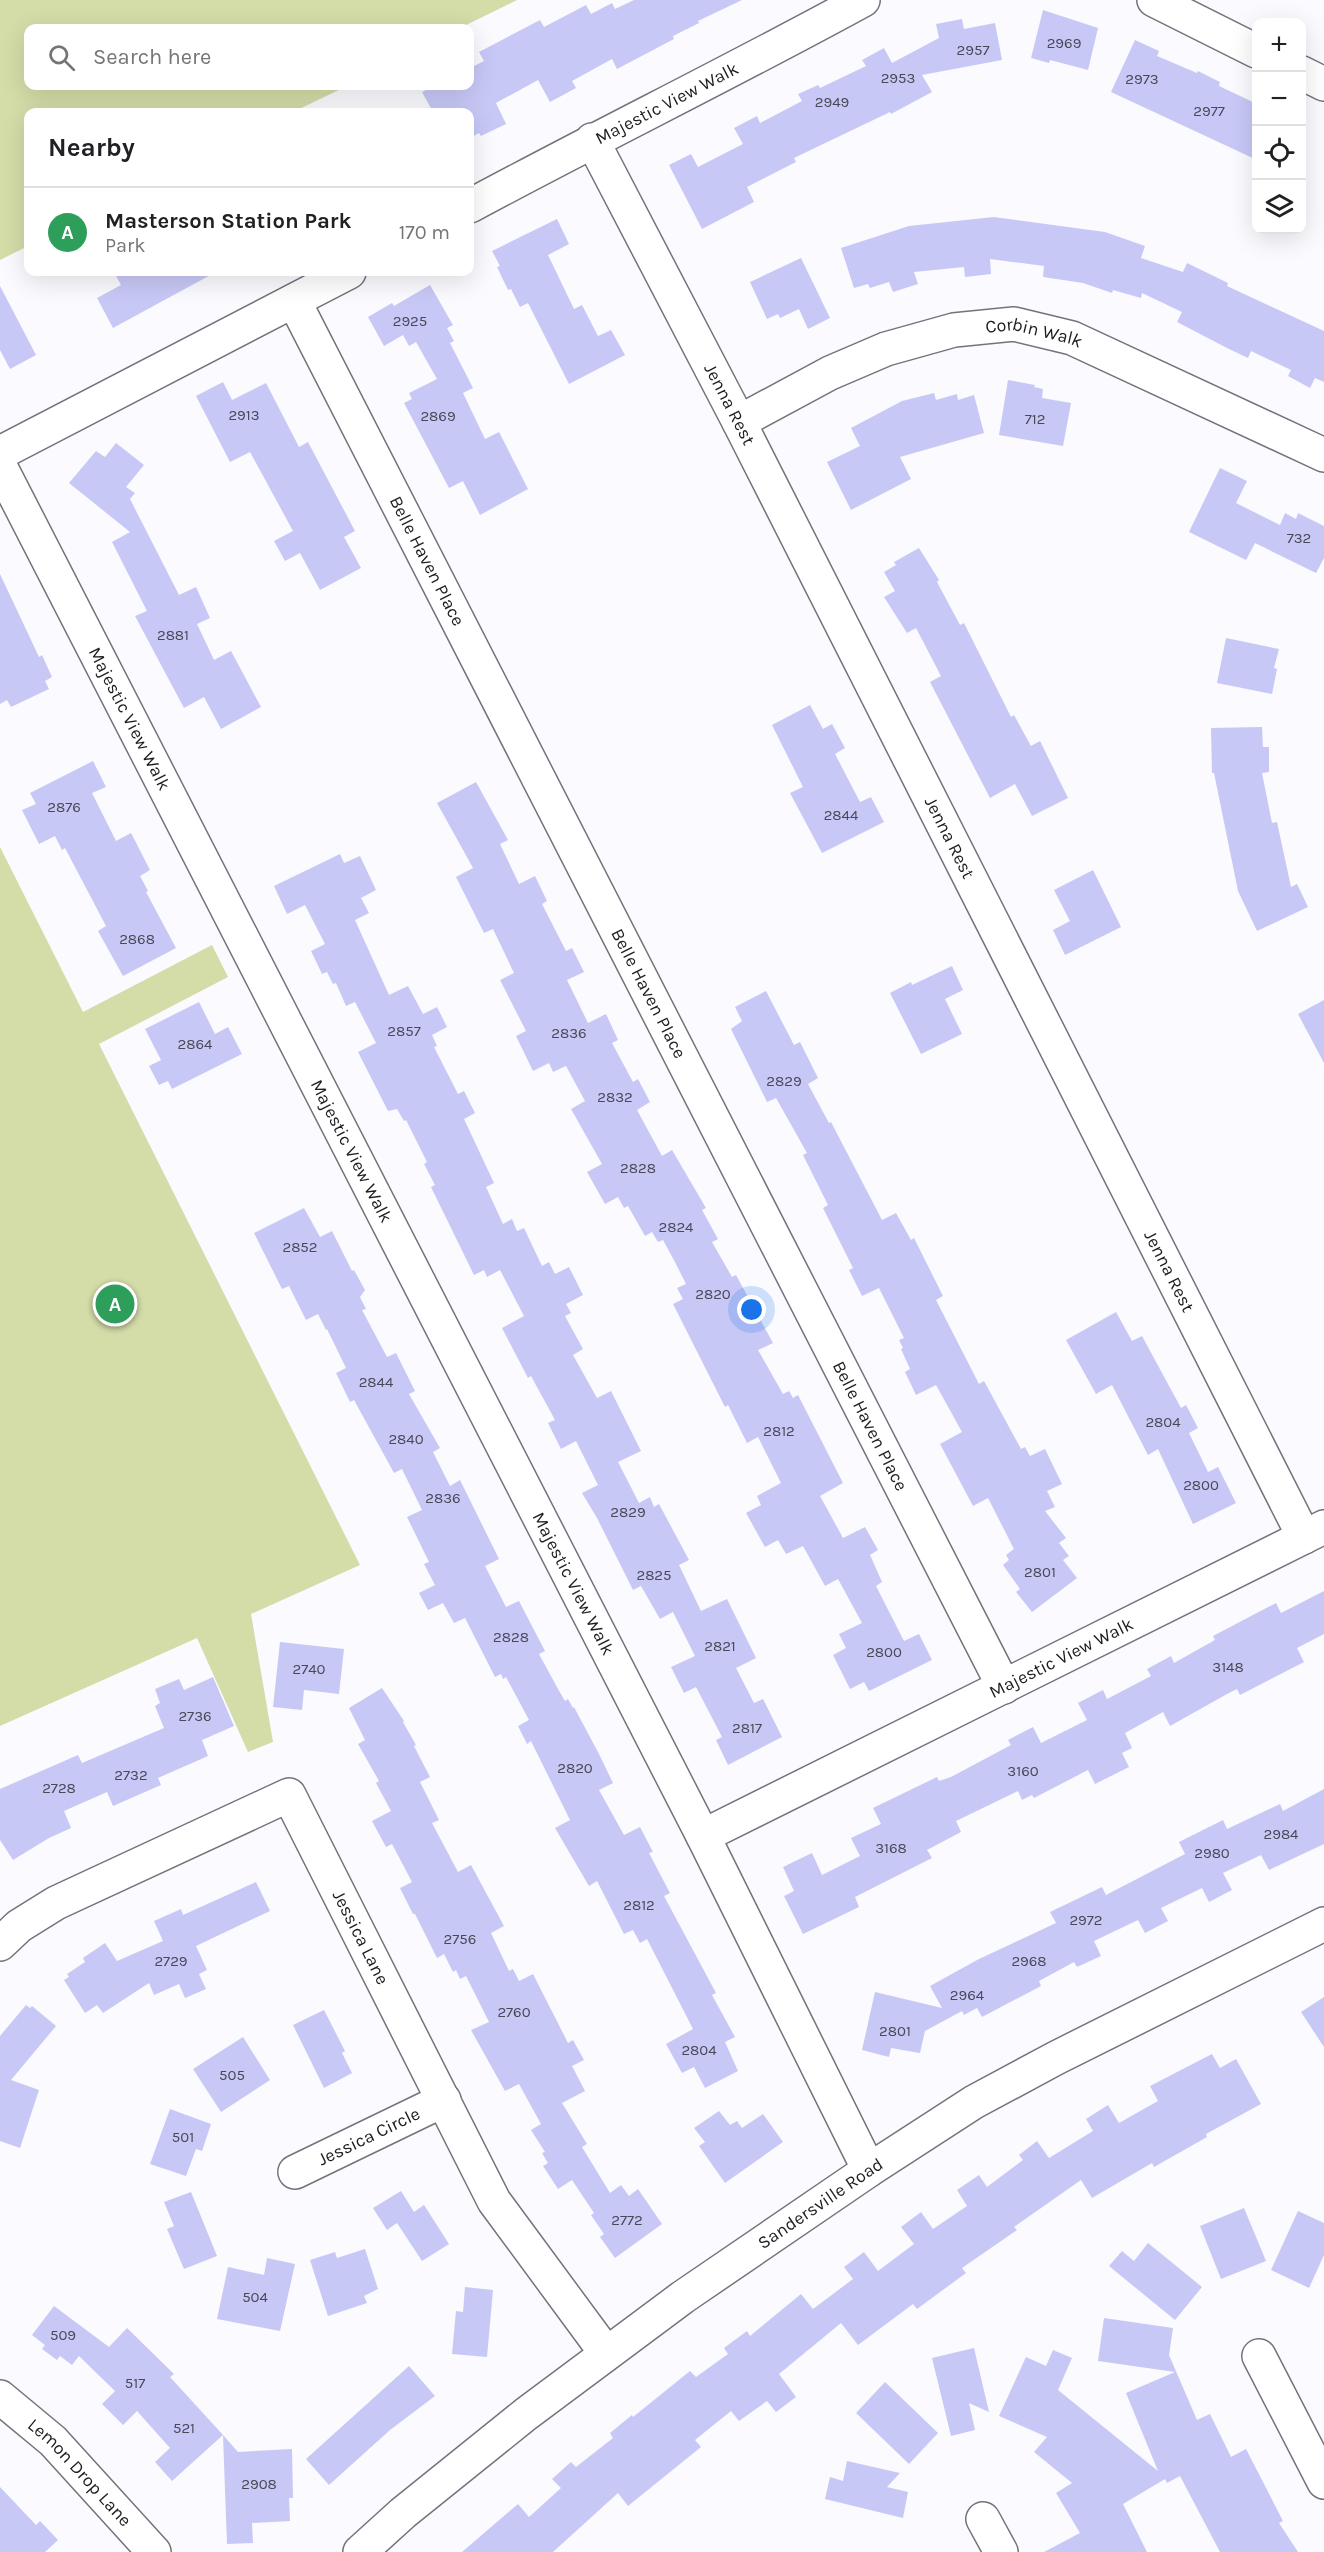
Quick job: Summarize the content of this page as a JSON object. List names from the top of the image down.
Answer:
{
  "streets": {
    "street": [
      "Majestic View Walk",
      "Corbin Walk",
      "Jenna Rest",
      "Belle Haven Place",
      "Jessica Lane",
      "Jessica Circle",
      "Sandersville Road",
      "Lemon Drop Lane"
    ]
  },
  "crossings": [
    ["Majestic View Walk", "Jenna Rest"],
    ["Majestic View Walk", "Belle Haven Place"],
    ["Majestic View Walk", "Sandersville Road"],
    ["Corbin Walk", "Jenna Rest"],
    ["Jessica Lane", "Jessica Circle"],
    ["Jessica Lane", "Sandersville Road"]
  ],
  "house_numbers": [
    "2969",
    "2957",
    "2953",
    "2973",
    "2949",
    "2977",
    "2925",
    "2913",
    "2869",
    "712",
    "732",
    "2881",
    "2876",
    "2844",
    "2868",
    "2857",
    "2836",
    "2864",
    "2829",
    "2832",
    "2828",
    "2824",
    "2852",
    "2820",
    "2844",
    "2804",
    "2812",
    "2840",
    "2800",
    "2836",
    "2829",
    "2801",
    "2825",
    "2828",
    "2821",
    "2800",
    "3148",
    "2740",
    "2736",
    "2817",
    "2820",
    "3160",
    "2732",
    "2728",
    "2984",
    "3168",
    "2980",
    "2812",
    "2972",
    "2756",
    "2729",
    "2968",
    "2964",
    "2760",
    "2801",
    "2804",
    "505",
    "501",
    "2772",
    "504",
    "509",
    "517",
    "521",
    "2908"
  ],
  "page": {
    "map_buttons": ["+", "−"],
    "search": "Search here",
    "heading": "Nearby",
    "list": [
      {
        "mark": "A",
        "name": "Masterson Station Park",
        "note": "Park",
        "value": "170 m"
      }
    ],
    "pins": "A"
  }
}
